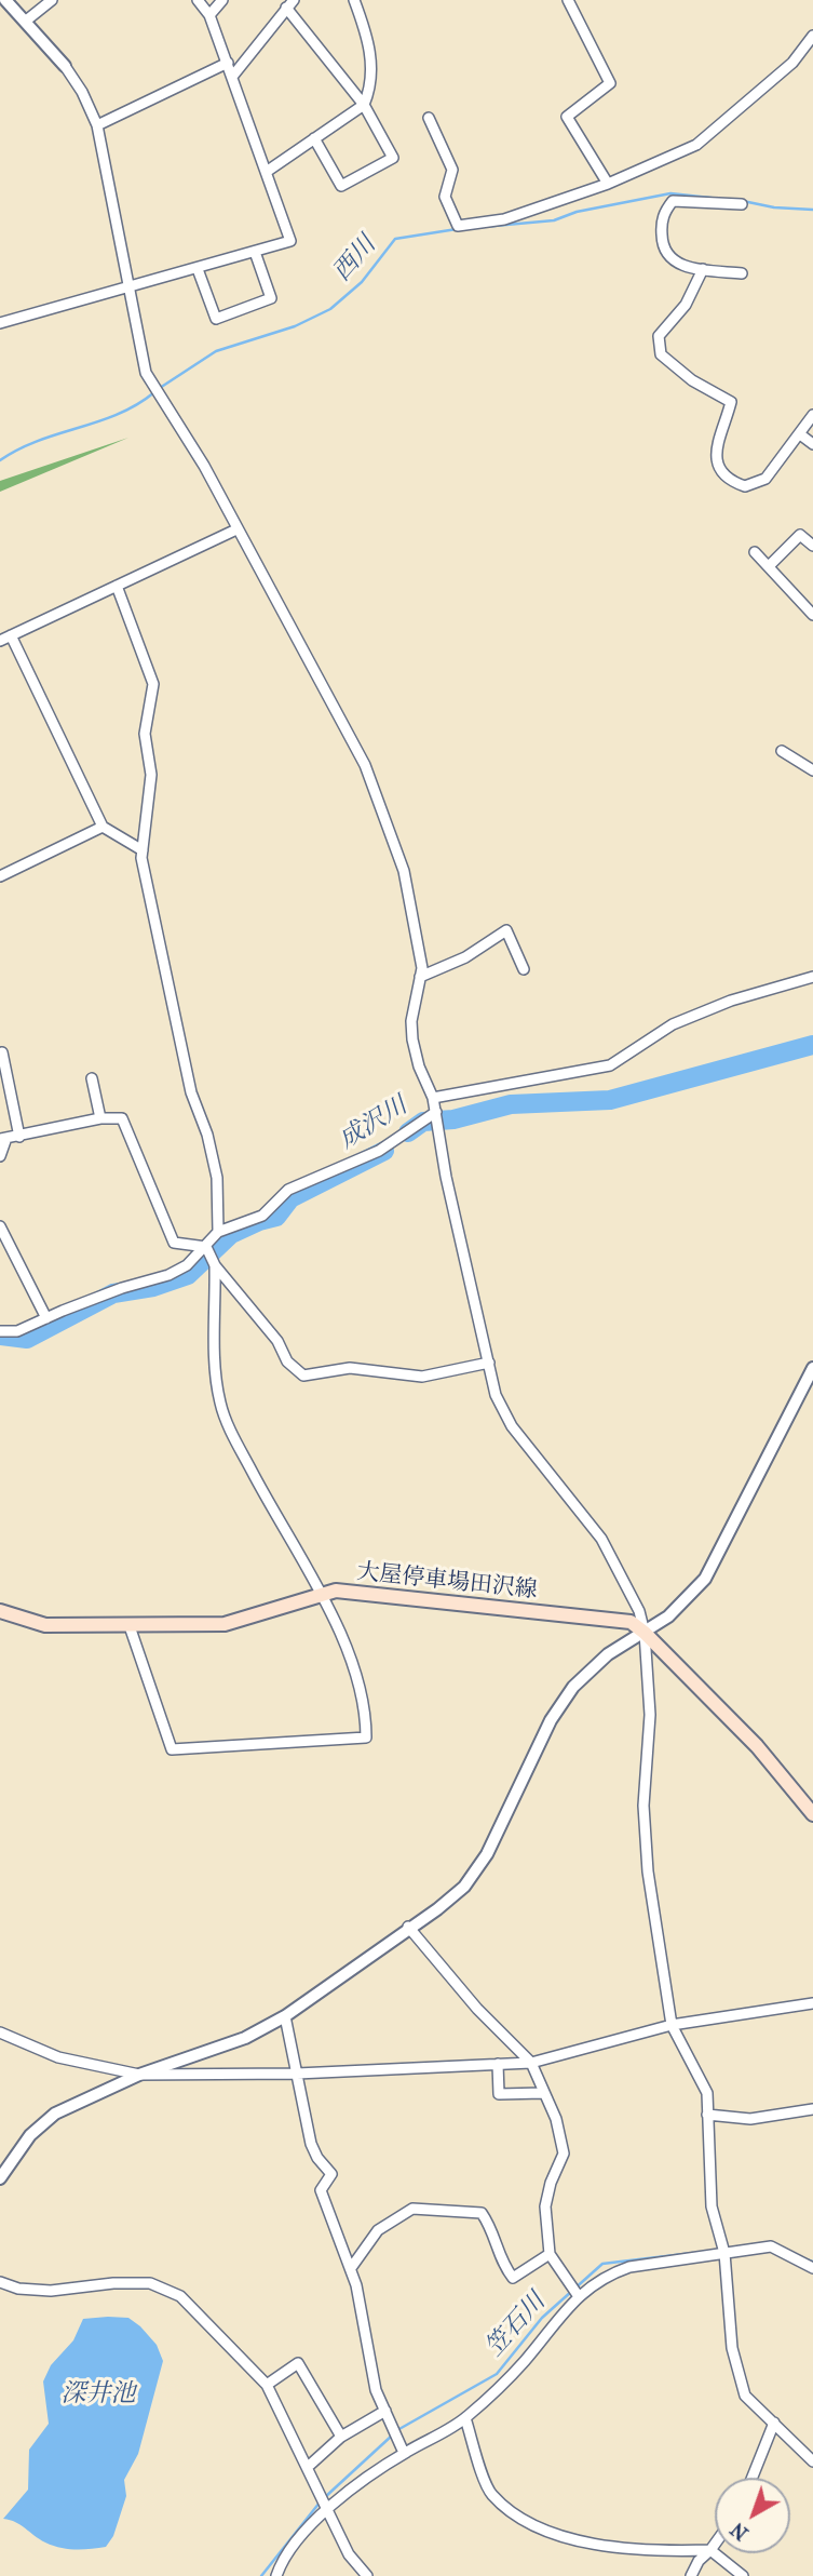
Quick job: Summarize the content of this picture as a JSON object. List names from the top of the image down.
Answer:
{
  "streets": {
    "main road": ["大屋停車場田沢線"]
  },
  "water": [
    "西川",
    "成沢川",
    "笠石川",
    "深井池"
  ],
  "north": "bottom left"
}
